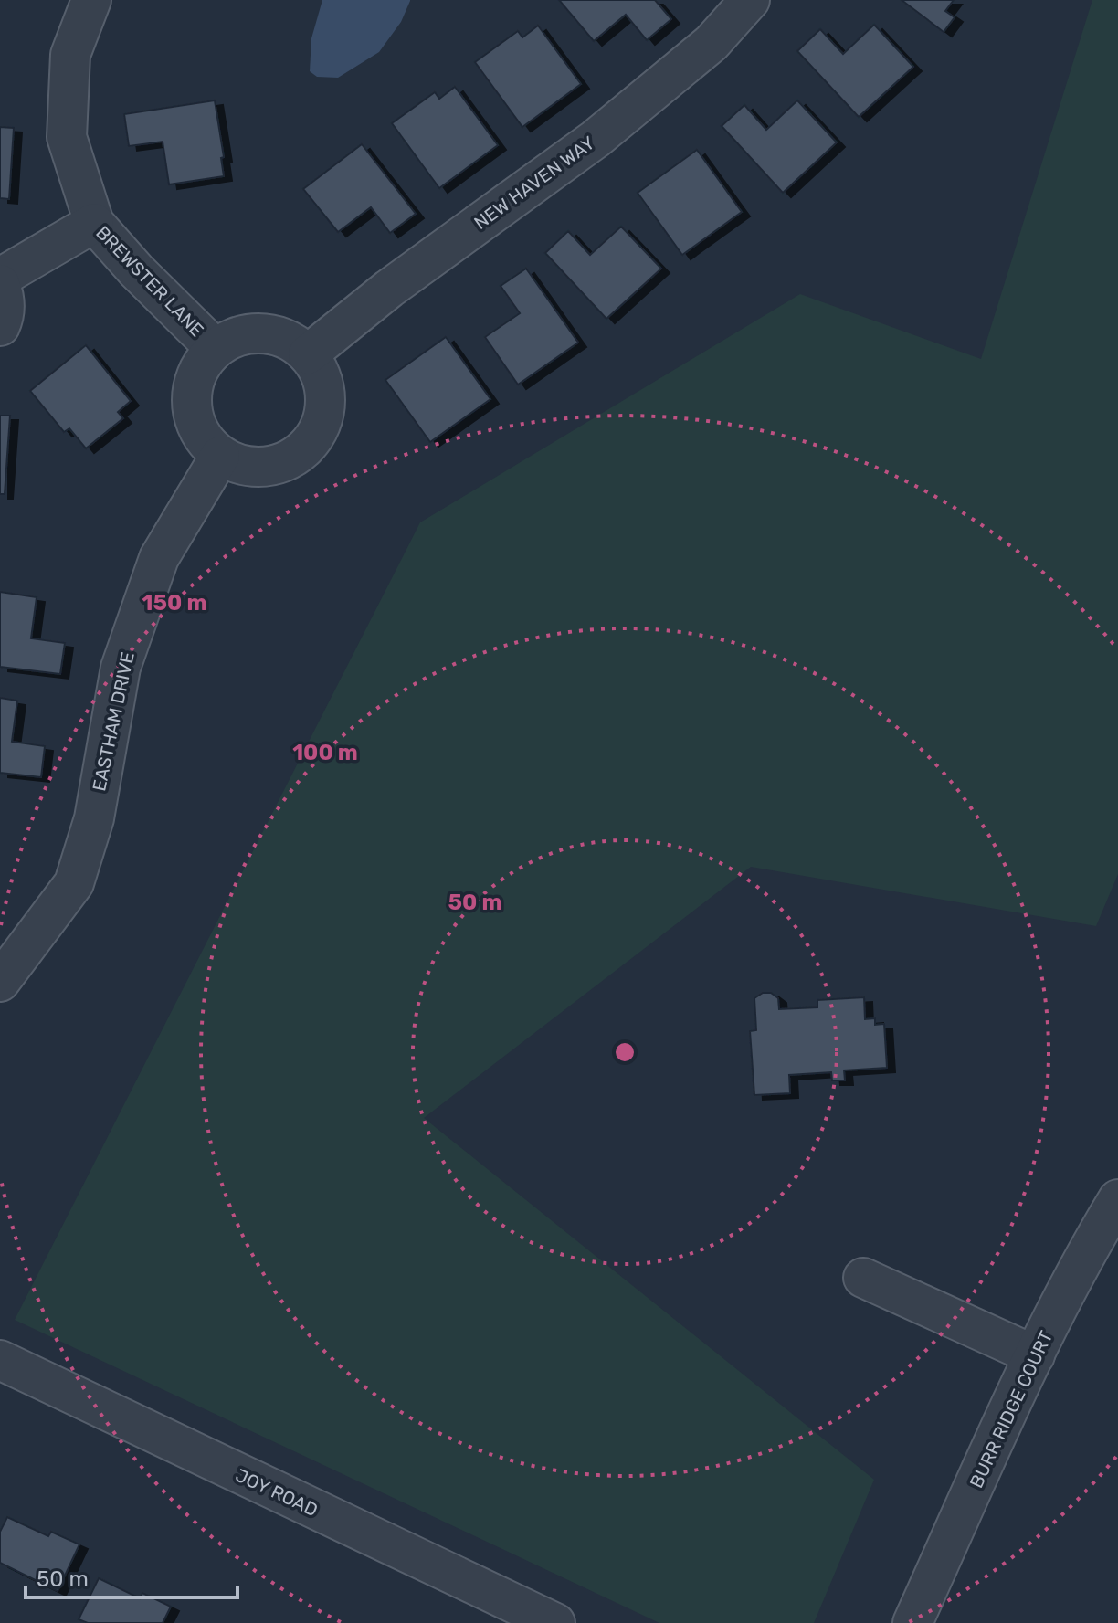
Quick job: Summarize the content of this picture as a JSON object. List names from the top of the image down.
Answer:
{
  "streets": {
    "street": [
      "NEW HAVEN WAY",
      "BREWSTER LANE",
      "EASTHAM DRIVE",
      "BURR RIDGE COURT",
      "JOY ROAD"
    ]
  },
  "crossings": [
    ["NEW HAVEN WAY", "BREWSTER LANE"],
    ["NEW HAVEN WAY", "EASTHAM DRIVE"],
    ["BREWSTER LANE", "EASTHAM DRIVE"]
  ],
  "scale_bar": "50 m",
  "rings": ["150 m", "100 m", "50 m"]
}
